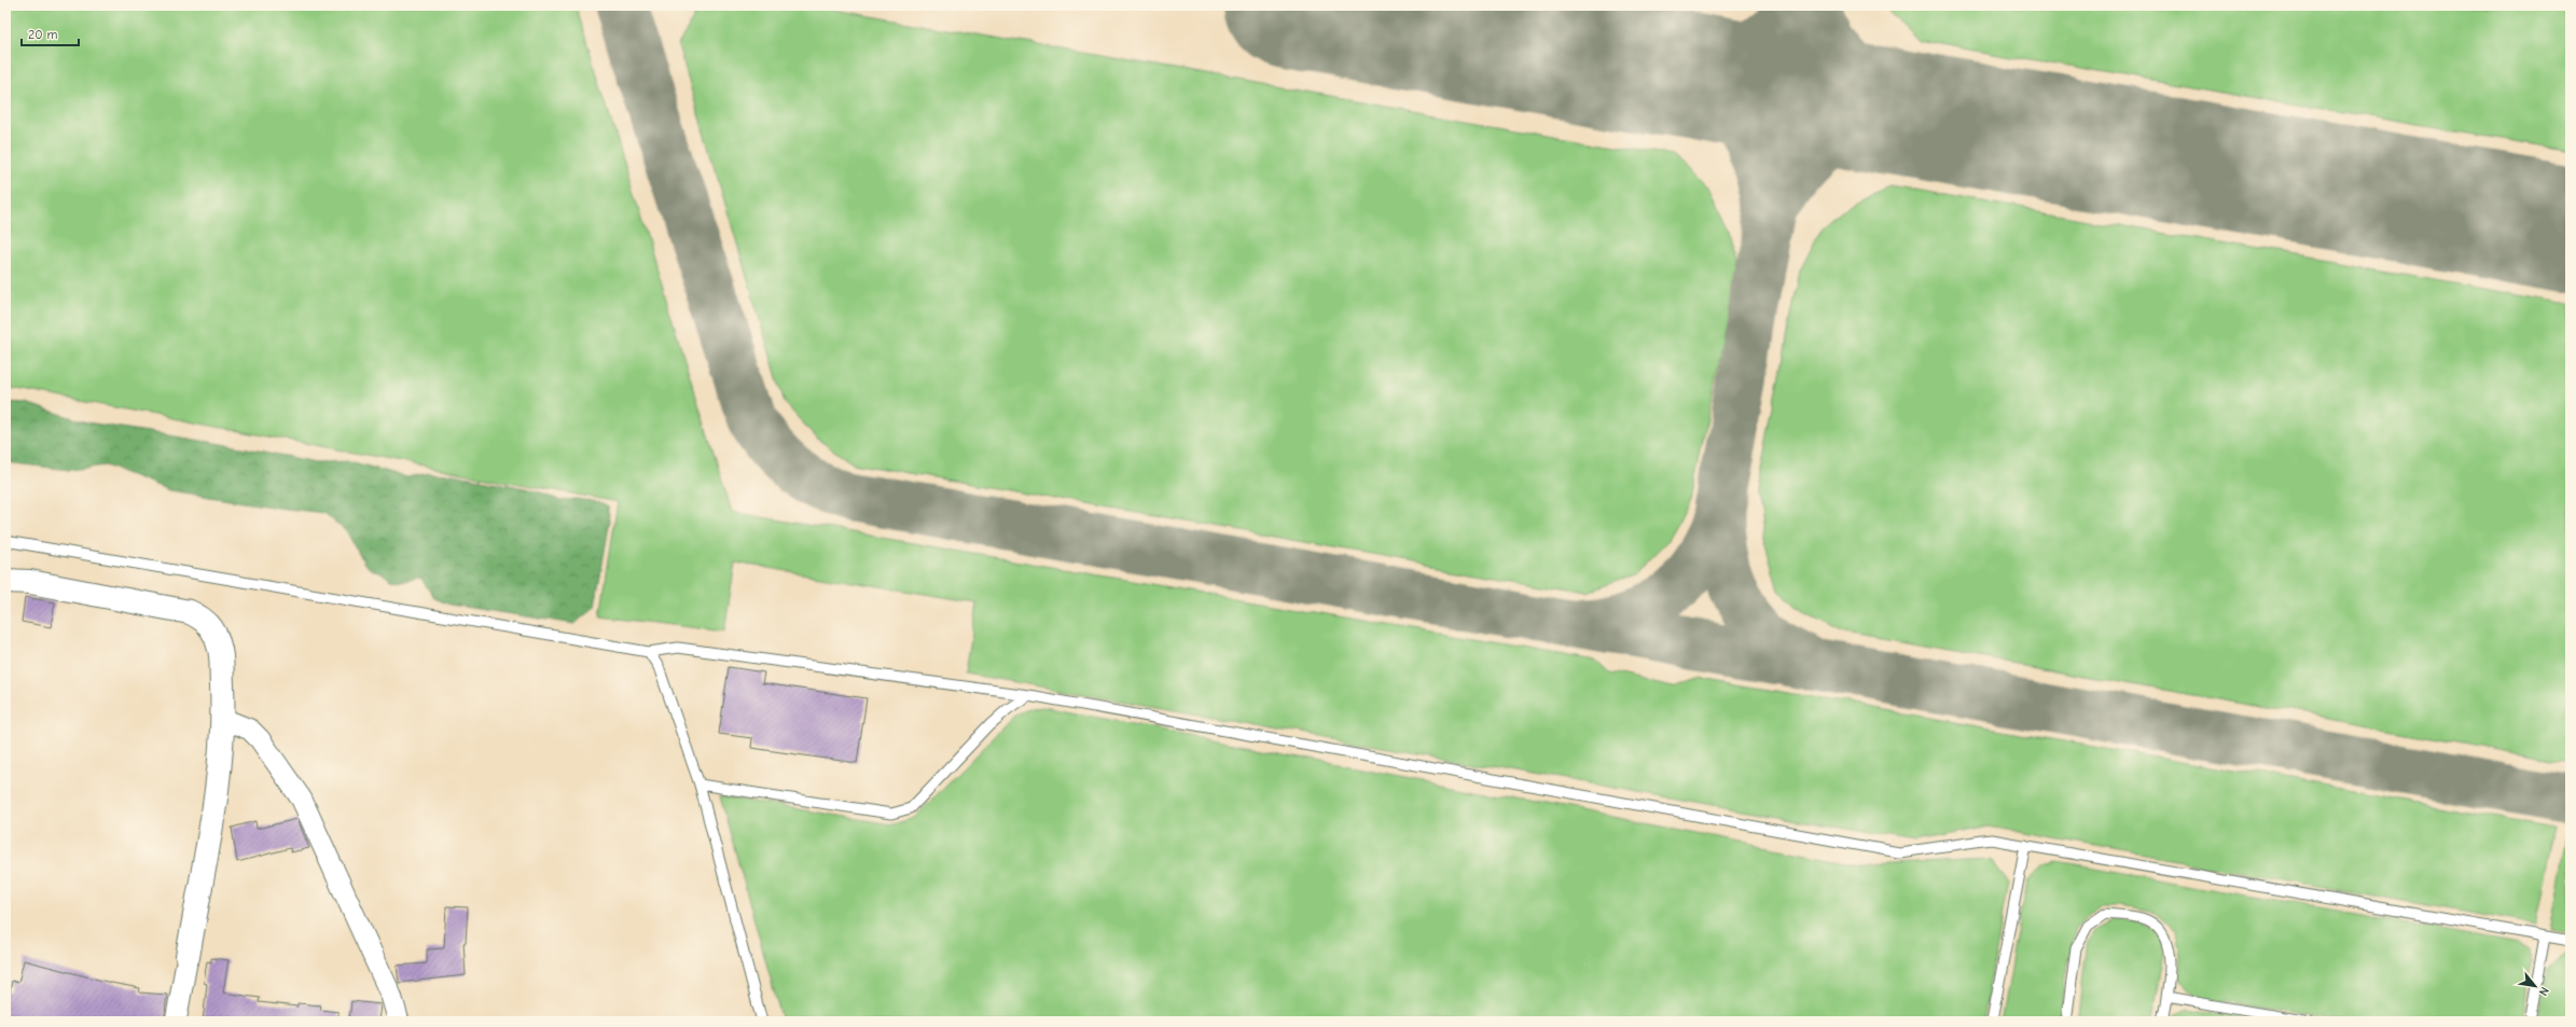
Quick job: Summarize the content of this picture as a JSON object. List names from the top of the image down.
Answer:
{
  "scale_bar": "20 m",
  "north": "bottom right"
}
